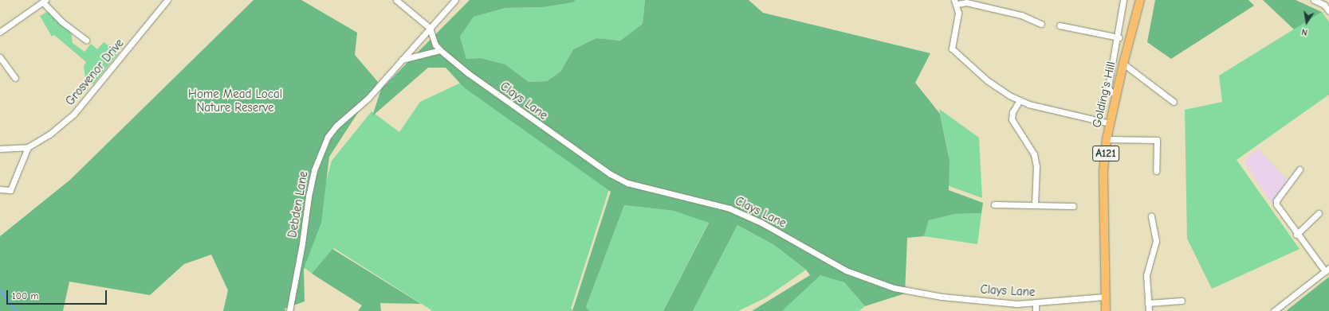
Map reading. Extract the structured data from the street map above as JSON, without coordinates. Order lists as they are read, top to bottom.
{
  "streets": {
    "main road": ["Golding's Hill", "A121"],
    "street": ["Grosvenor Drive", "Clays Lane", "Debden Lane"]
  },
  "crossings": [
    ["Golding's Hill", "Clays Lane"],
    ["Clays Lane", "Debden Lane"]
  ],
  "parks": ["Home Mead Local Nature Reserve"],
  "scale_bar": "100 m",
  "north": "bottom"
}
